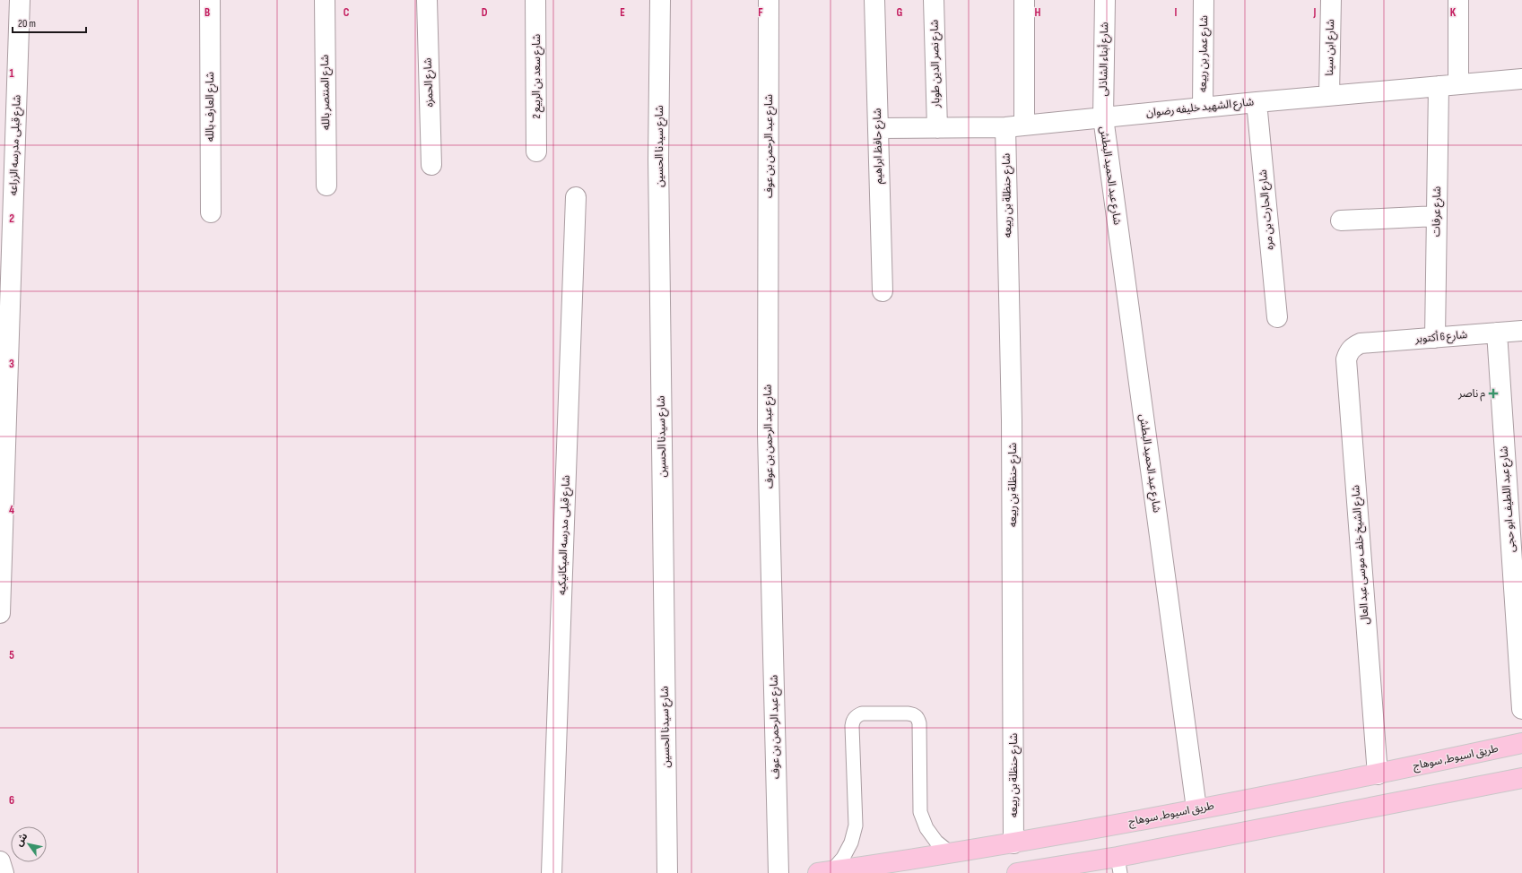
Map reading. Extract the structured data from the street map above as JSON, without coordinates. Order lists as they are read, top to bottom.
{
  "streets": {
    "main road": ["طريق اسيوط, سوهاج"],
    "street": [
      "شارع ابن سينا",
      "شارع عمار بن ربيعه",
      "شارع أبناء الشاذلى",
      "شارع نصر الدين طوبار",
      "شارع سعد بن الربيع 2",
      "شارع الحمزه",
      "شارع المنتصر بالله",
      "شارع العارف بالله",
      "شارع الشهيد خليفه رضوان",
      "شارع قبلى مدرسه الزراعه",
      "شارع سيدنا الحسين",
      "شارع عبد الرحمن بن عوف",
      "شارع حافظ ابراهيم",
      "شارع عبد الحميد البطش",
      "شارع حنظلة بن ربيعه",
      "شارع الحارث بن مره",
      "شارع عرفات",
      "شارع 6 أكتوبر",
      "شارع عبد اللطيف ابو حجى",
      "شارع قبلى مدرسه الميكانيكيه",
      "شارع الشيخ خلف موسى عبد العال"
    ]
  },
  "crossings": [
    ["شارع ابن سينا", "شارع الشهيد خليفه رضوان"],
    ["شارع عمار بن ربيعه", "شارع الشهيد خليفه رضوان"],
    ["شارع أبناء الشاذلى", "شارع الشهيد خليفه رضوان"],
    ["شارع أبناء الشاذلى", "شارع عبد الحميد البطش"],
    ["شارع نصر الدين طوبار", "شارع الشهيد خليفه رضوان"],
    ["شارع الشهيد خليفه رضوان", "شارع حافظ ابراهيم"],
    ["شارع الشهيد خليفه رضوان", "شارع عبد الحميد البطش"],
    ["شارع الشهيد خليفه رضوان", "شارع حنظلة بن ربيعه"],
    ["شارع الشهيد خليفه رضوان", "شارع الحارث بن مره"],
    ["شارع الشهيد خليفه رضوان", "شارع عرفات"],
    ["شارع عبد الحميد البطش", "طريق اسيوط, سوهاج"],
    ["شارع حنظلة بن ربيعه", "طريق اسيوط, سوهاج"],
    ["شارع عرفات", "شارع 6 أكتوبر"],
    ["شارع 6 أكتوبر", "شارع عبد اللطيف ابو حجى"],
    ["شارع 6 أكتوبر", "شارع الشيخ خلف موسى عبد العال"],
    ["شارع الشيخ خلف موسى عبد العال", "طريق اسيوط, سوهاج"]
  ],
  "places": {
    "health": ["م ناصر"]
  },
  "scale_bar": "20 m",
  "north": "top left",
  "grid": {
    "columns": [
      "B",
      "C",
      "D",
      "E",
      "F",
      "G",
      "H",
      "I",
      "J",
      "K"
    ],
    "rows": [
      "1",
      "2",
      "3",
      "4",
      "5",
      "6"
    ]
  }
}
